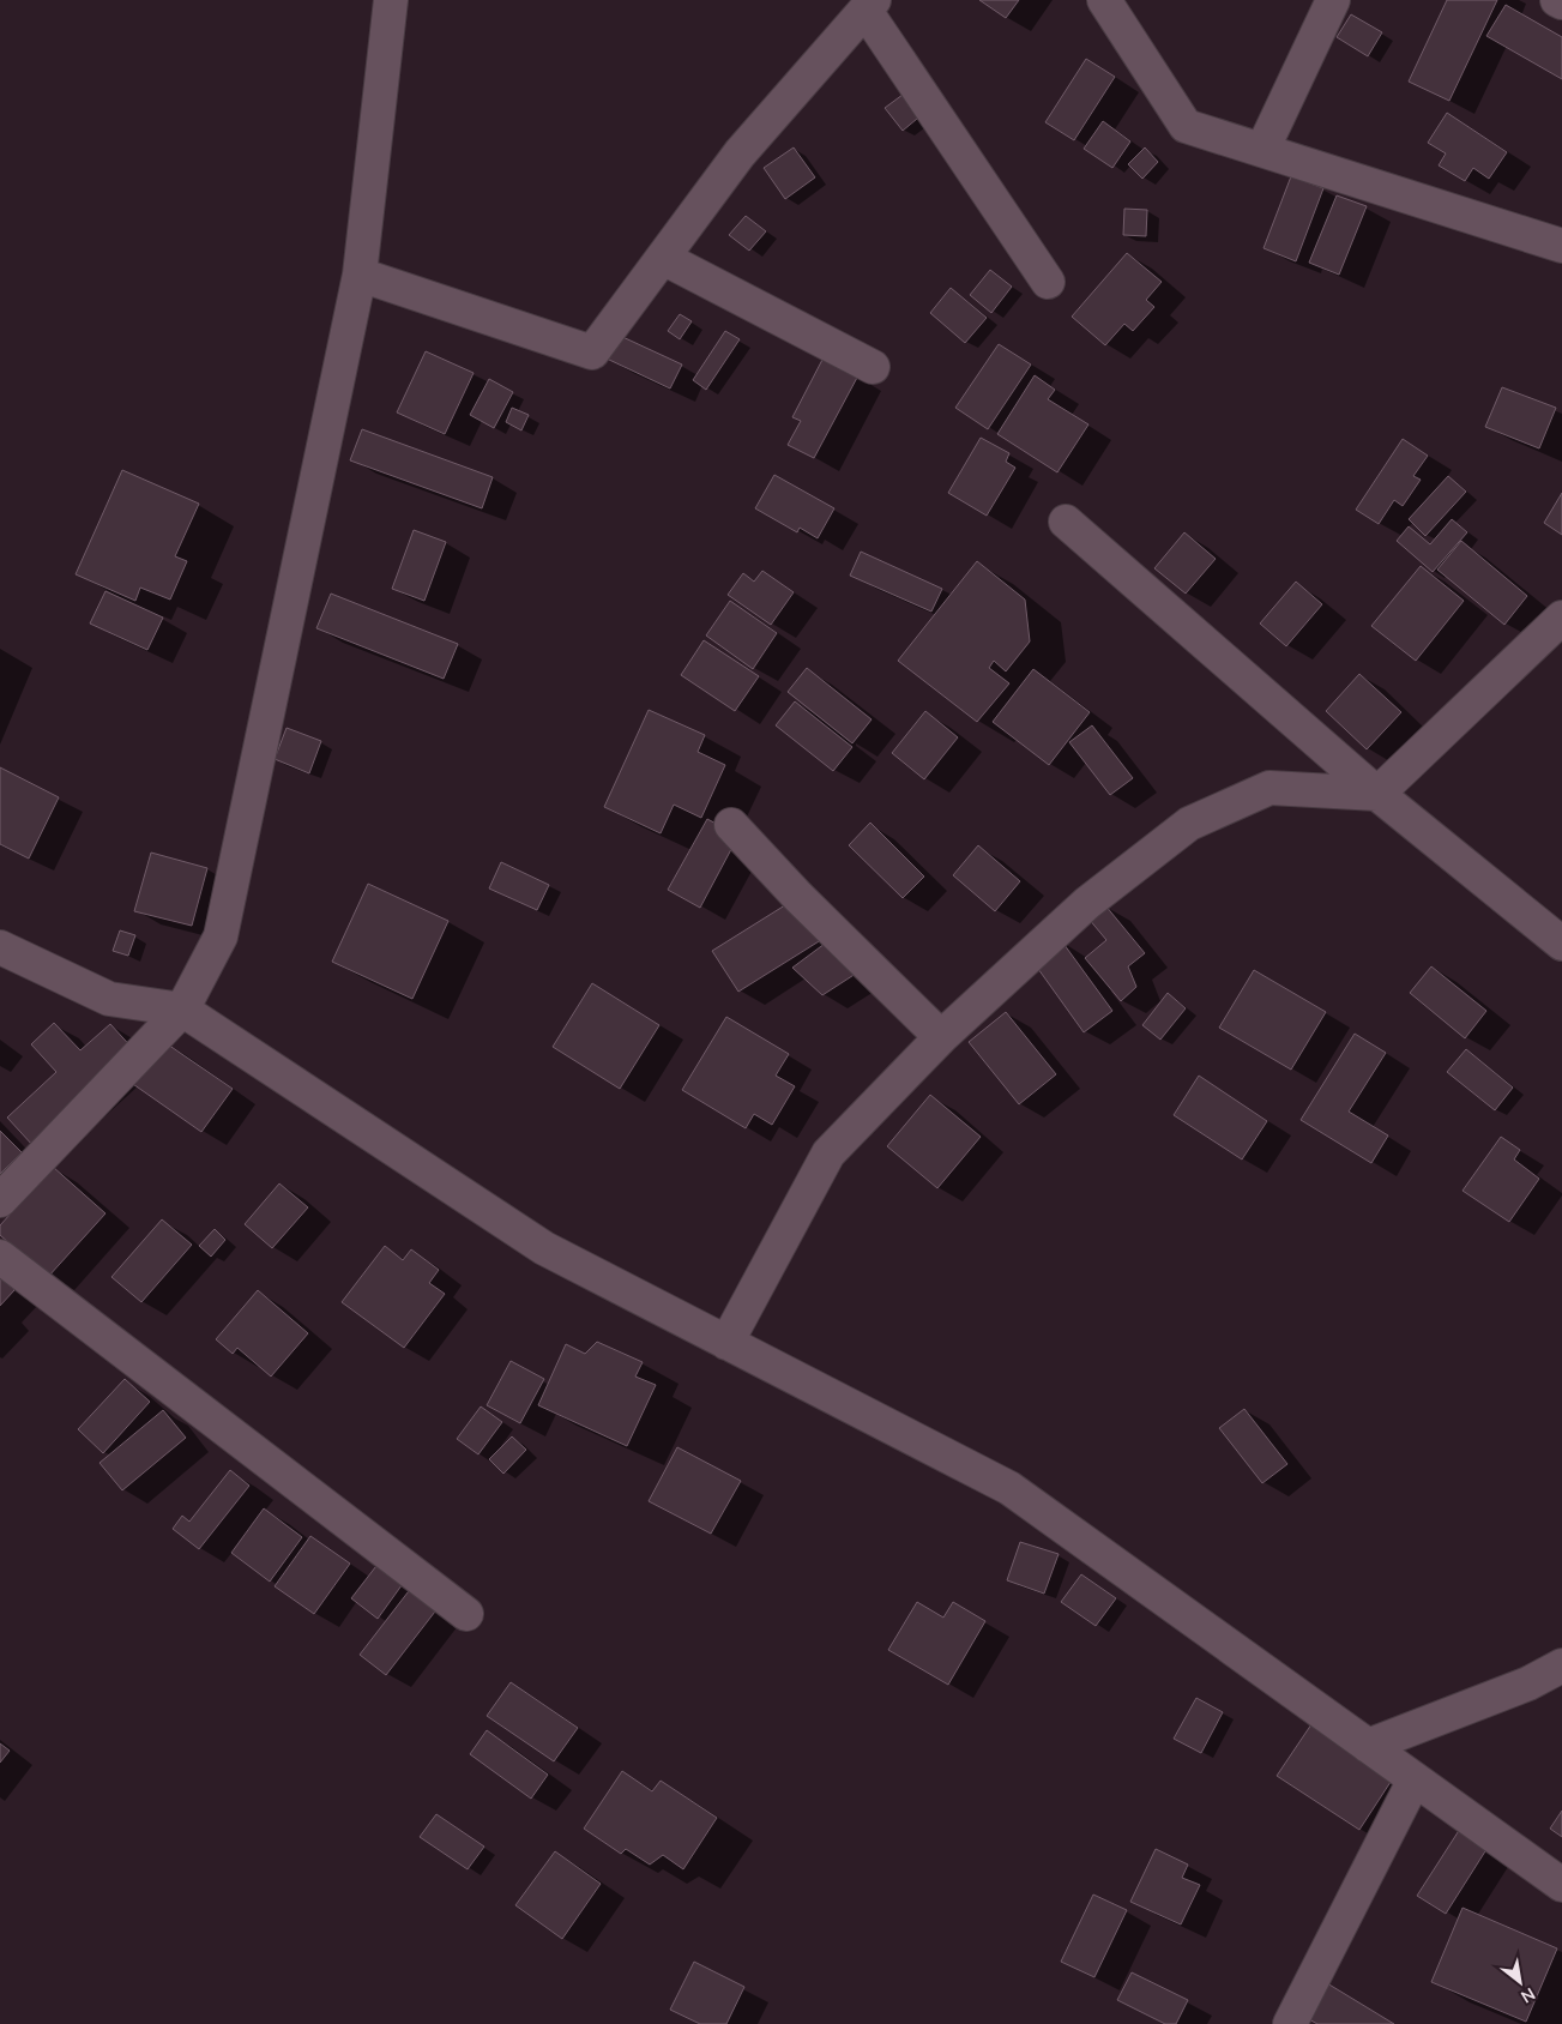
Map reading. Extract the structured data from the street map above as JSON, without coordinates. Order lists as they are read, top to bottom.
{
  "north": "bottom right"
}
